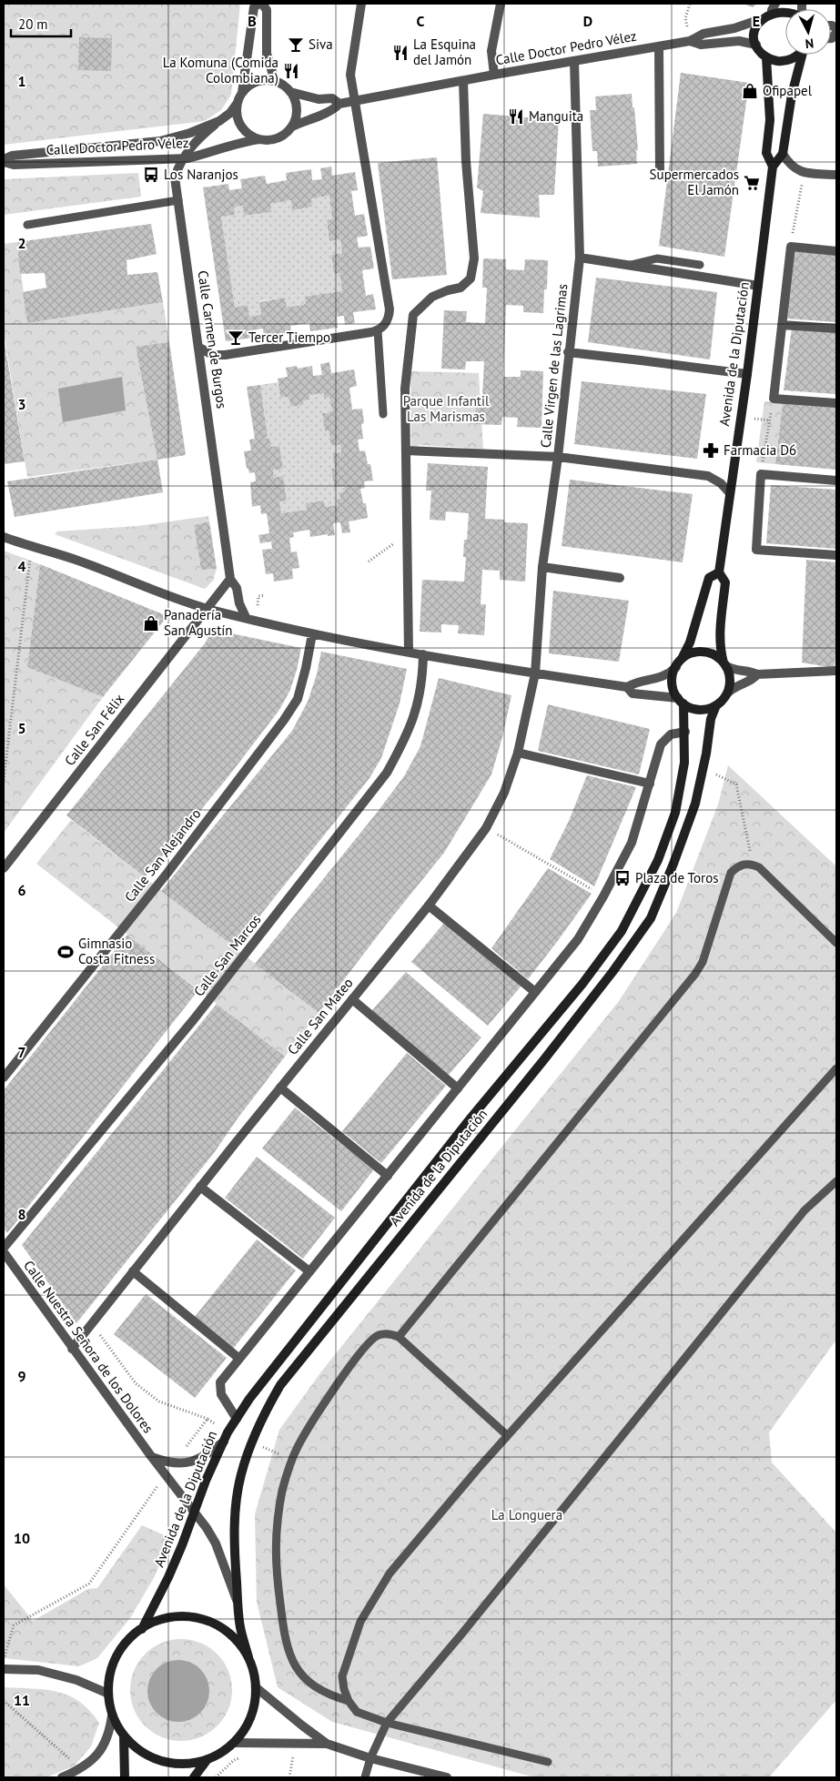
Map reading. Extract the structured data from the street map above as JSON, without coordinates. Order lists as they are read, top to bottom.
{
  "streets": {
    "main road": ["Avenida de la Diputación"],
    "street": [
      "Calle Doctor Pedro Vélez",
      "Calle Carmen de Burgos",
      "Calle Virgen de las Lagrimas",
      "Calle San Félix",
      "Calle San Alejandro",
      "Calle San Marcos",
      "Calle San Mateo",
      "Calle Nuestra Señora de los Dolores"
    ]
  },
  "crossings": [
    ["Calle Doctor Pedro Vélez", "Calle Carmen de Burgos"],
    ["Calle Doctor Pedro Vélez", "Calle Virgen de las Lagrimas"],
    ["Avenida de la Diputación", "Calle Nuestra Señora de los Dolores"],
    ["Calle Virgen de las Lagrimas", "Calle San Mateo"],
    ["Calle San Mateo", "Calle Nuestra Señora de los Dolores"]
  ],
  "parks": ["Parque Infantil Las Marismas", "La Longuera"],
  "places": {
    "bar": ["Siva", "Tercer Tiempo"],
    "restaurant": ["La Esquina del Jamón", "La Komuna (Comida Colombiana)", "Manguita"],
    "shop": ["Ofipapel", "Panadería San Agustín"],
    "bus stop": ["Los Naranjos", "Plaza de Toros"],
    "supermarket": ["Supermercados El Jamón"],
    "pharmacy": ["Farmacia D6"],
    "sports": ["Gimnasio Costa Fitness"]
  },
  "scale_bar": "20 m",
  "north": "bottom",
  "grid": {
    "columns": [
      "B",
      "C",
      "D",
      "E"
    ],
    "rows": [
      "1",
      "2",
      "3",
      "4",
      "5",
      "6",
      "7",
      "8",
      "9",
      "10",
      "11"
    ]
  }
}
